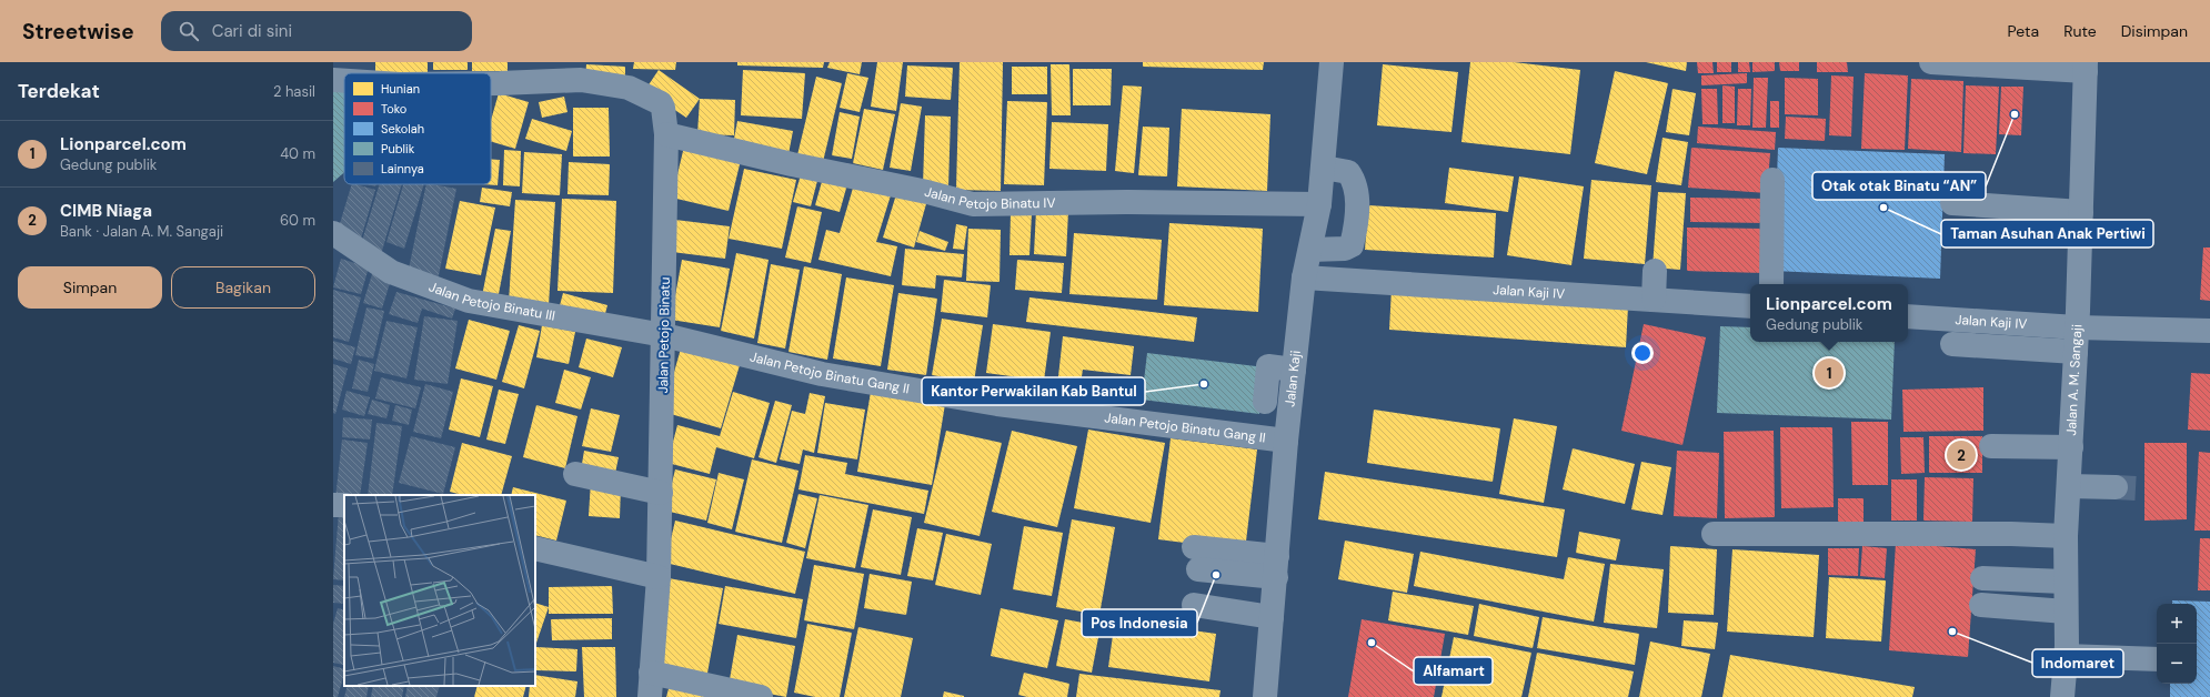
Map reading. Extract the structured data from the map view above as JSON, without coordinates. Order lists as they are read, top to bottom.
{
  "streets": {
    "street": [
      "Jalan Petojo Binatu IV",
      "Jalan Kaji IV",
      "Jalan Petojo Binatu III",
      "Jalan Petojo Binatu",
      "Jalan Petojo Binatu Gang II",
      "Jalan Kaji",
      "Jalan A. M. Sangaji"
    ]
  },
  "crossings": [
    ["Jalan Petojo Binatu IV", "Jalan Petojo Binatu"],
    ["Jalan Petojo Binatu IV", "Jalan Kaji"],
    ["Jalan Kaji IV", "Jalan Kaji"],
    ["Jalan Kaji IV", "Jalan A. M. Sangaji"],
    ["Jalan Petojo Binatu III", "Jalan Petojo Binatu"],
    ["Jalan Petojo Binatu III", "Jalan Petojo Binatu Gang II"],
    ["Jalan Petojo Binatu", "Jalan Petojo Binatu Gang II"],
    ["Jalan Petojo Binatu Gang II", "Jalan Kaji"]
  ],
  "places": [
    "Otak otak Binatu “AN”",
    "Taman Asuhan Anak Pertiwi",
    "Kantor Perwakilan Kab Bantul",
    "Pos Indonesia",
    "Indomaret",
    "Alfamart"
  ],
  "legend": [
    "Hunian",
    "Toko",
    "Sekolah",
    "Publik",
    "Lainnya"
  ],
  "page": {
    "header": "Streetwise",
    "search": "Cari di sini",
    "nav": ["Peta", "Rute", "Disimpan"],
    "heading": ["Terdekat", "2 hasil"],
    "list": [
      {
        "mark": "1",
        "name": "Lionparcel.com",
        "note": "Gedung publik",
        "value": "40 m"
      },
      {
        "mark": "2",
        "name": "CIMB Niaga",
        "note": "Bank · Jalan A. M. Sangaji",
        "value": "60 m"
      }
    ],
    "buttons": ["Simpan", "Bagikan"],
    "popup": ["Lionparcel.com", "Gedung publik"],
    "pins": ["1", "2"],
    "map_buttons": ["+", "−"]
  }
}
